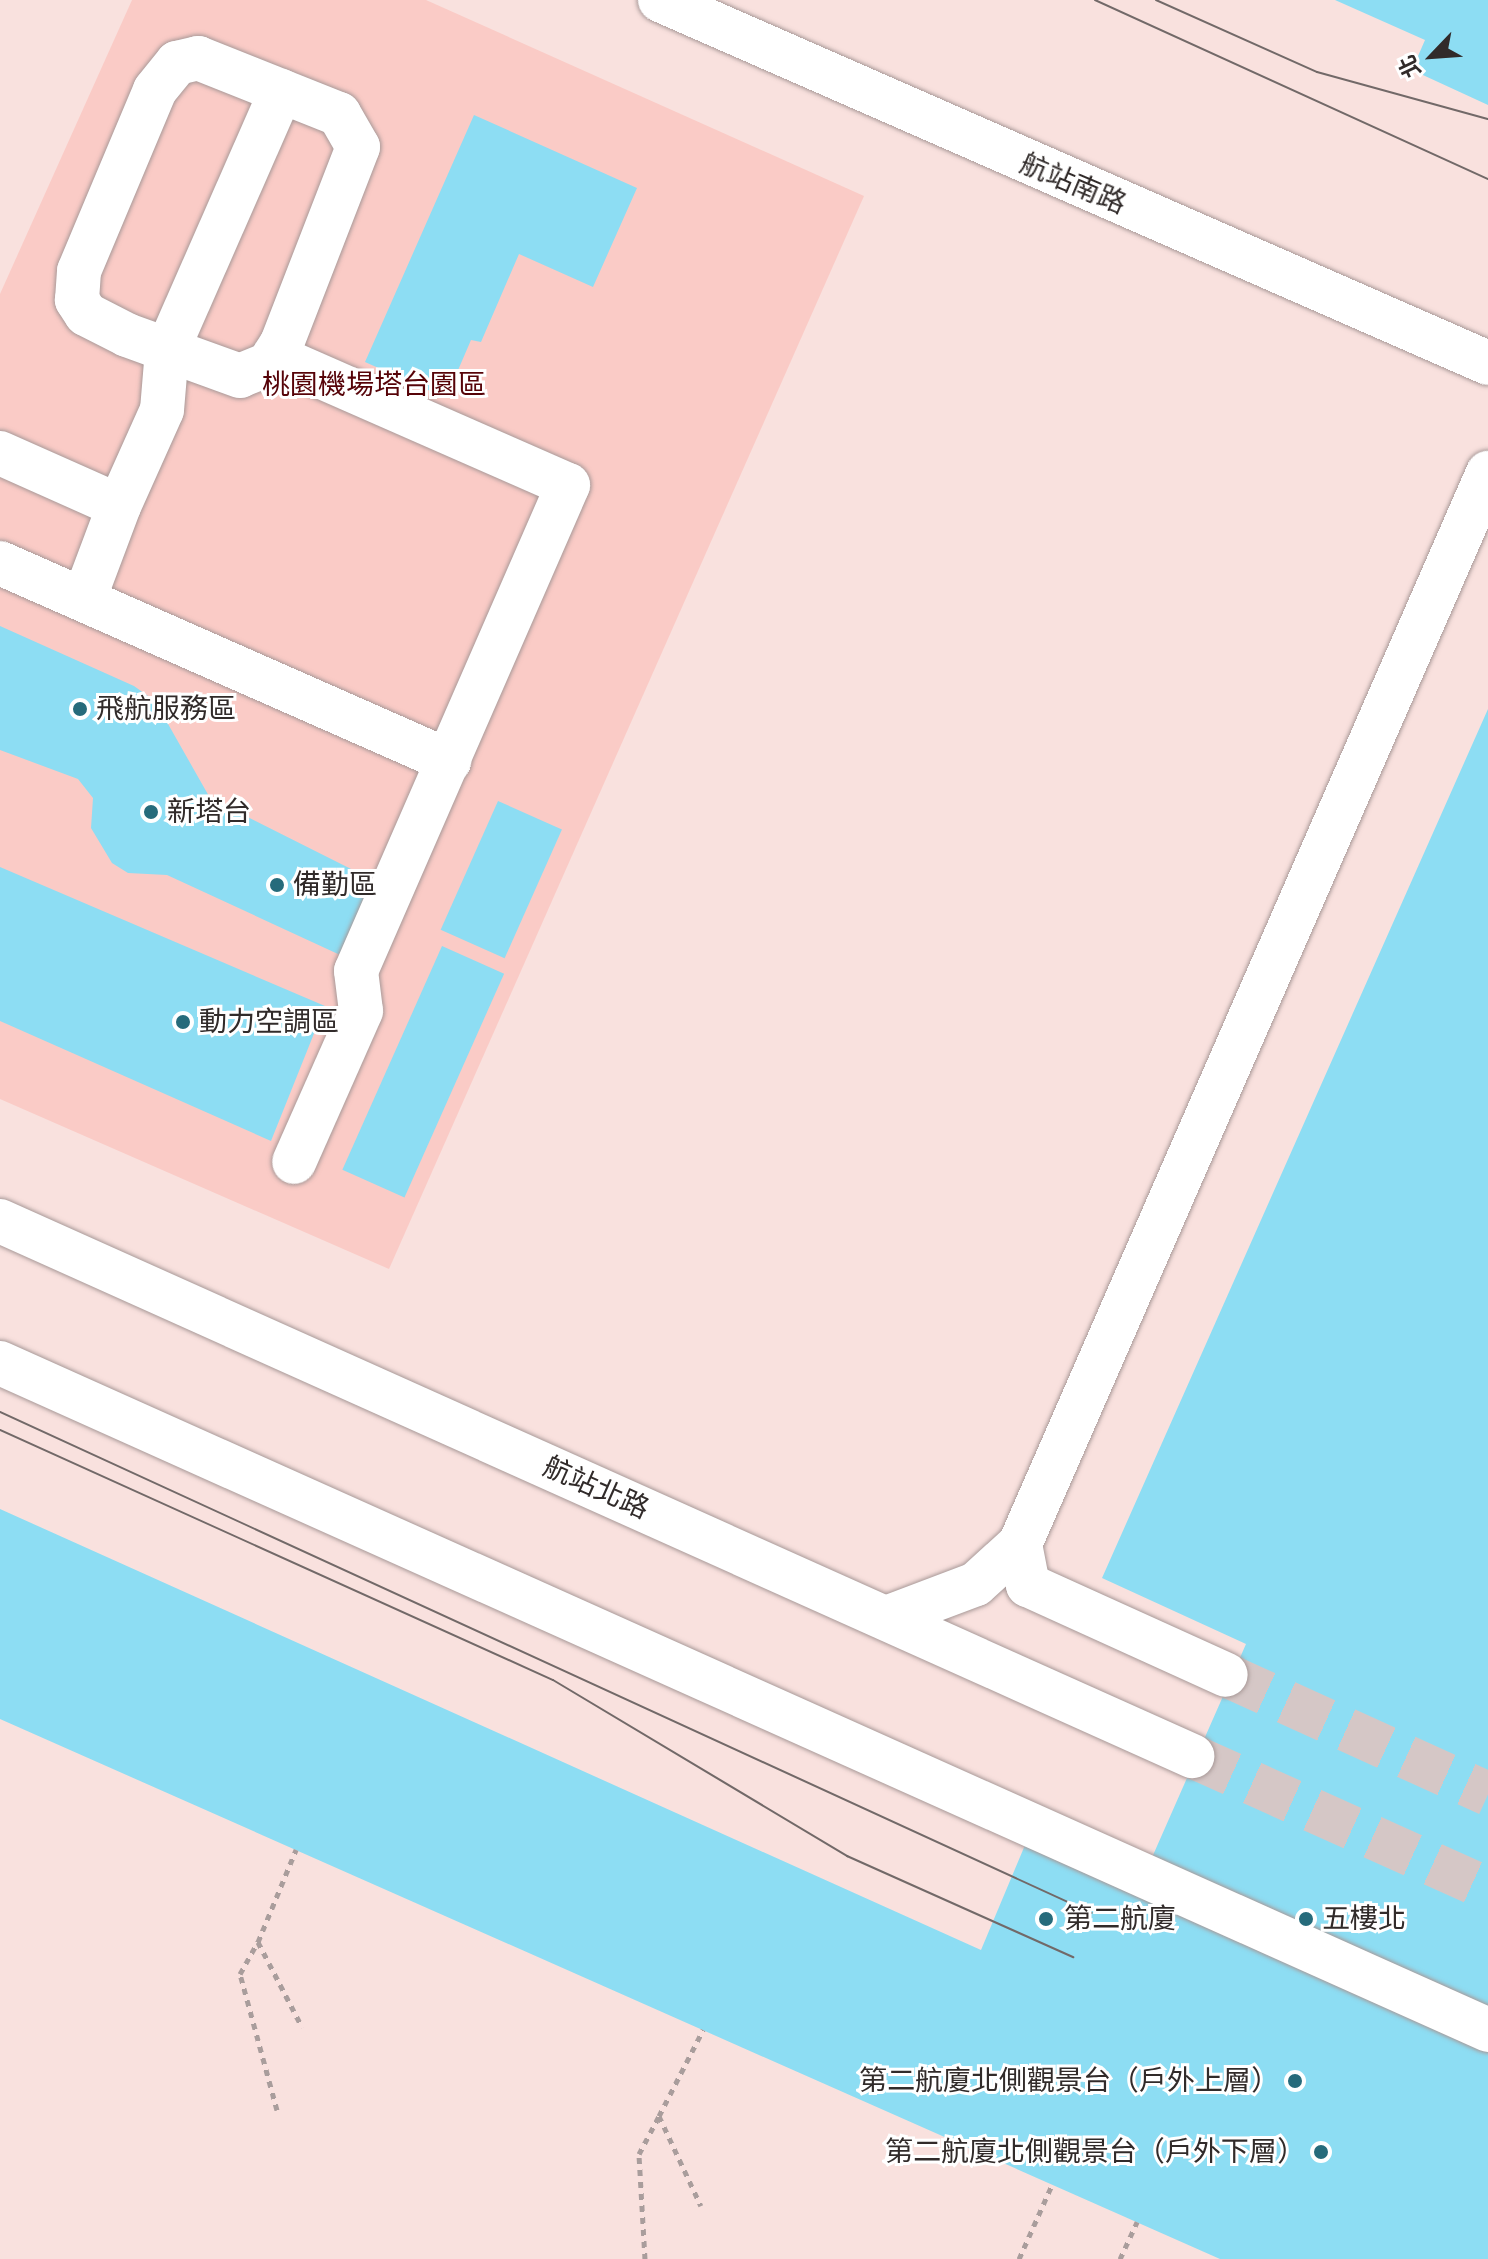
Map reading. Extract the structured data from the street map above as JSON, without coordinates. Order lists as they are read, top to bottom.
{
  "streets": {
    "street": ["航站南路", "航站北路"]
  },
  "parks": ["桃園機場塔台園區"],
  "places": [
    "飛航服務區",
    "新塔台",
    "備勤區",
    "動力空調區",
    "第二航廈",
    "五樓北",
    "第二航廈北側觀景台（戶外上層）",
    "第二航廈北側觀景台（戶外下層）"
  ],
  "north": "bottom left"
}
